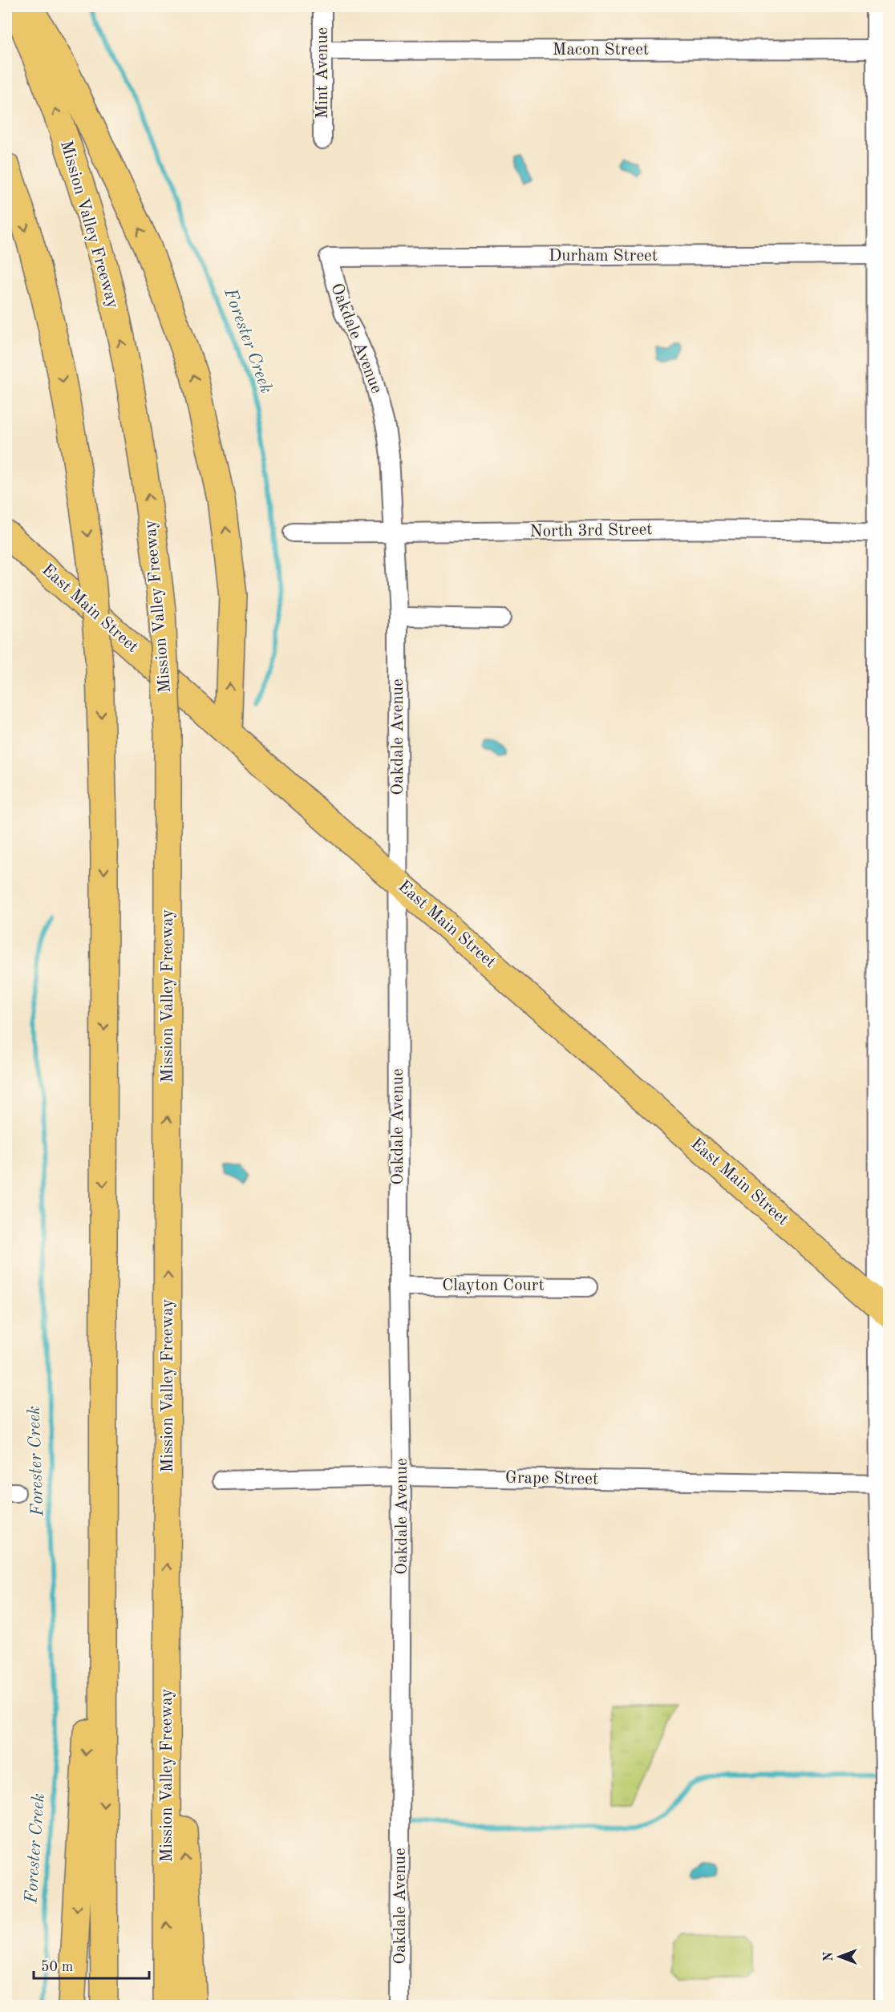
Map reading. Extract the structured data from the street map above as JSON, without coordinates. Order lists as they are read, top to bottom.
{
  "streets": {
    "main road": ["Mission Valley Freeway", "East Main Street"],
    "street": [
      "Macon Street",
      "Mint Avenue",
      "Durham Street",
      "Oakdale Avenue",
      "North 3rd Street",
      "Clayton Court",
      "Grape Street"
    ]
  },
  "crossings": [
    ["Macon Street", "Mint Avenue"],
    ["Durham Street", "Oakdale Avenue"],
    ["Oakdale Avenue", "North 3rd Street"],
    ["Oakdale Avenue", "East Main Street"],
    ["Oakdale Avenue", "Clayton Court"],
    ["Oakdale Avenue", "Grape Street"]
  ],
  "water": ["Forester Creek"],
  "scale_bar": "50 m",
  "north": "left"
}
